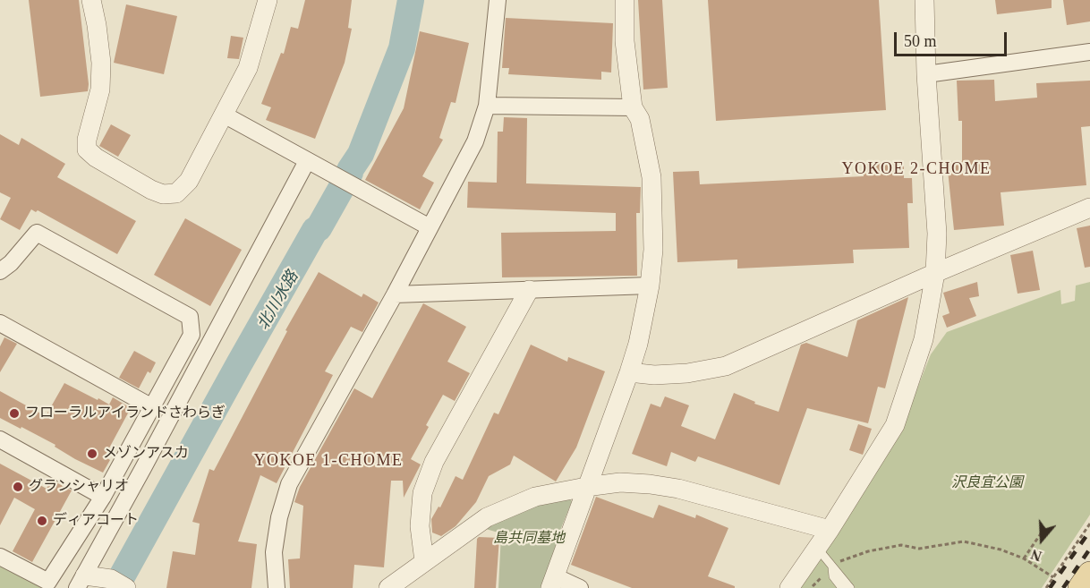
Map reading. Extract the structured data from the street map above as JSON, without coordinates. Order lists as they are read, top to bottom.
{
  "districts": ["YOKOE 2-CHOME", "YOKOE 1-CHOME"],
  "water": ["北川水路"],
  "parks": ["沢良宜公園", "島共同墓地"],
  "places": [
    "フローラルアイランドさわらぎ",
    "メゾンアスカ",
    "グランシャリオ",
    "ディアコート"
  ],
  "scale_bar": "50 m",
  "north": "bottom"
}
